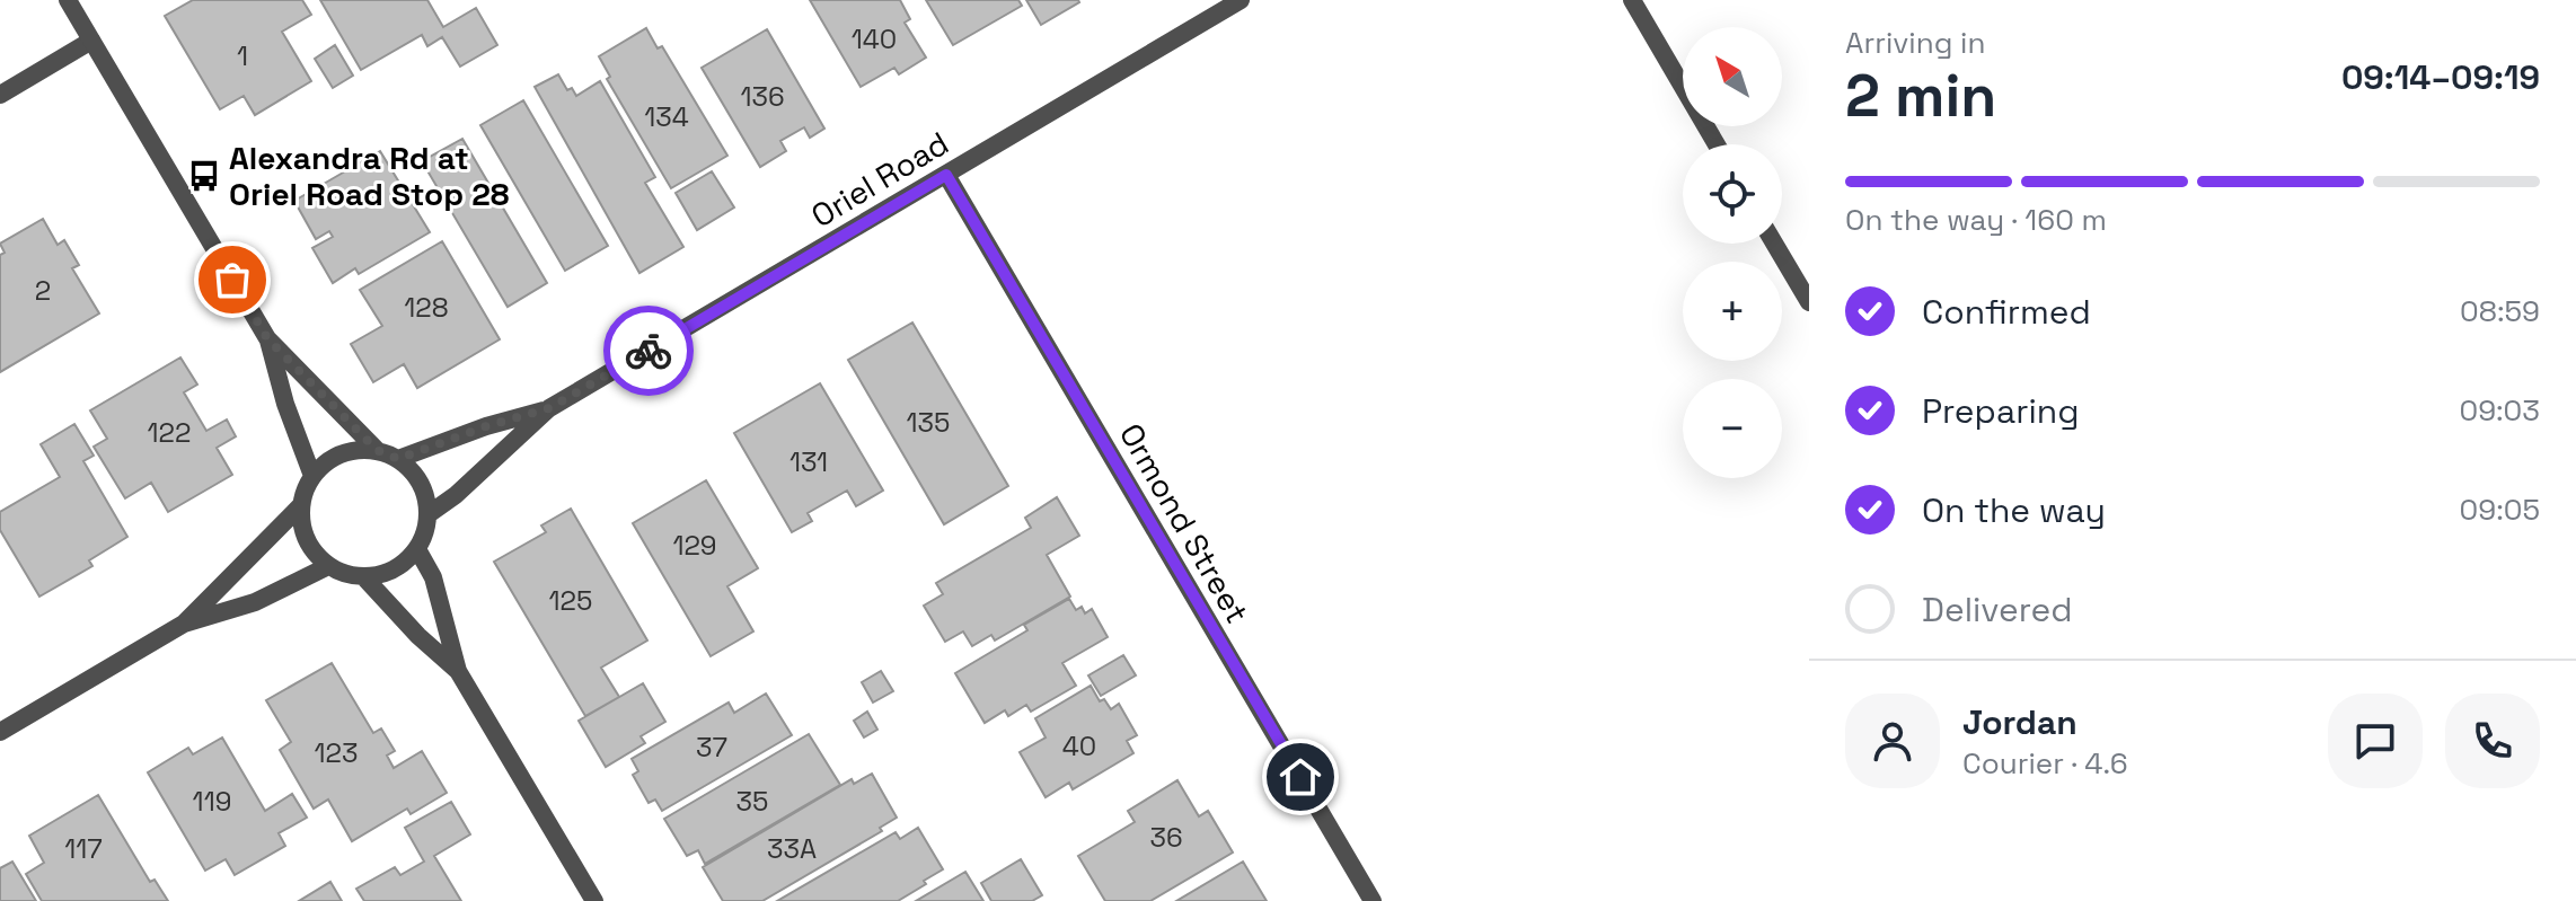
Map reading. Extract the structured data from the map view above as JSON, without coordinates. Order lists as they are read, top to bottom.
{
  "streets": {
    "street": ["Oriel Road", "Ormond Street"]
  },
  "crossings": [
    ["Oriel Road", "Ormond Street"]
  ],
  "places": {
    "bus stop": ["Alexandra Rd at Oriel Road Stop 28"]
  },
  "house_numbers": [
    "140",
    "1",
    "136",
    "134",
    "2",
    "128",
    "135",
    "122",
    "131",
    "129",
    "125",
    "40",
    "37",
    "123",
    "119",
    "35",
    "36",
    "117",
    "33A"
  ],
  "north": "top left",
  "page": {
    "heading": ["2 min", "Arriving in", "09:14–09:19"],
    "panel": ["Jordan", "Courier · 4.6"],
    "map_buttons": ["+", "−"],
    "bar": "On the way · 160 m",
    "list": [
      ["Confirmed", "08:59"],
      ["Preparing", "09:03"],
      ["On the way", "09:05"],
      "Delivered"
    ]
  }
}
